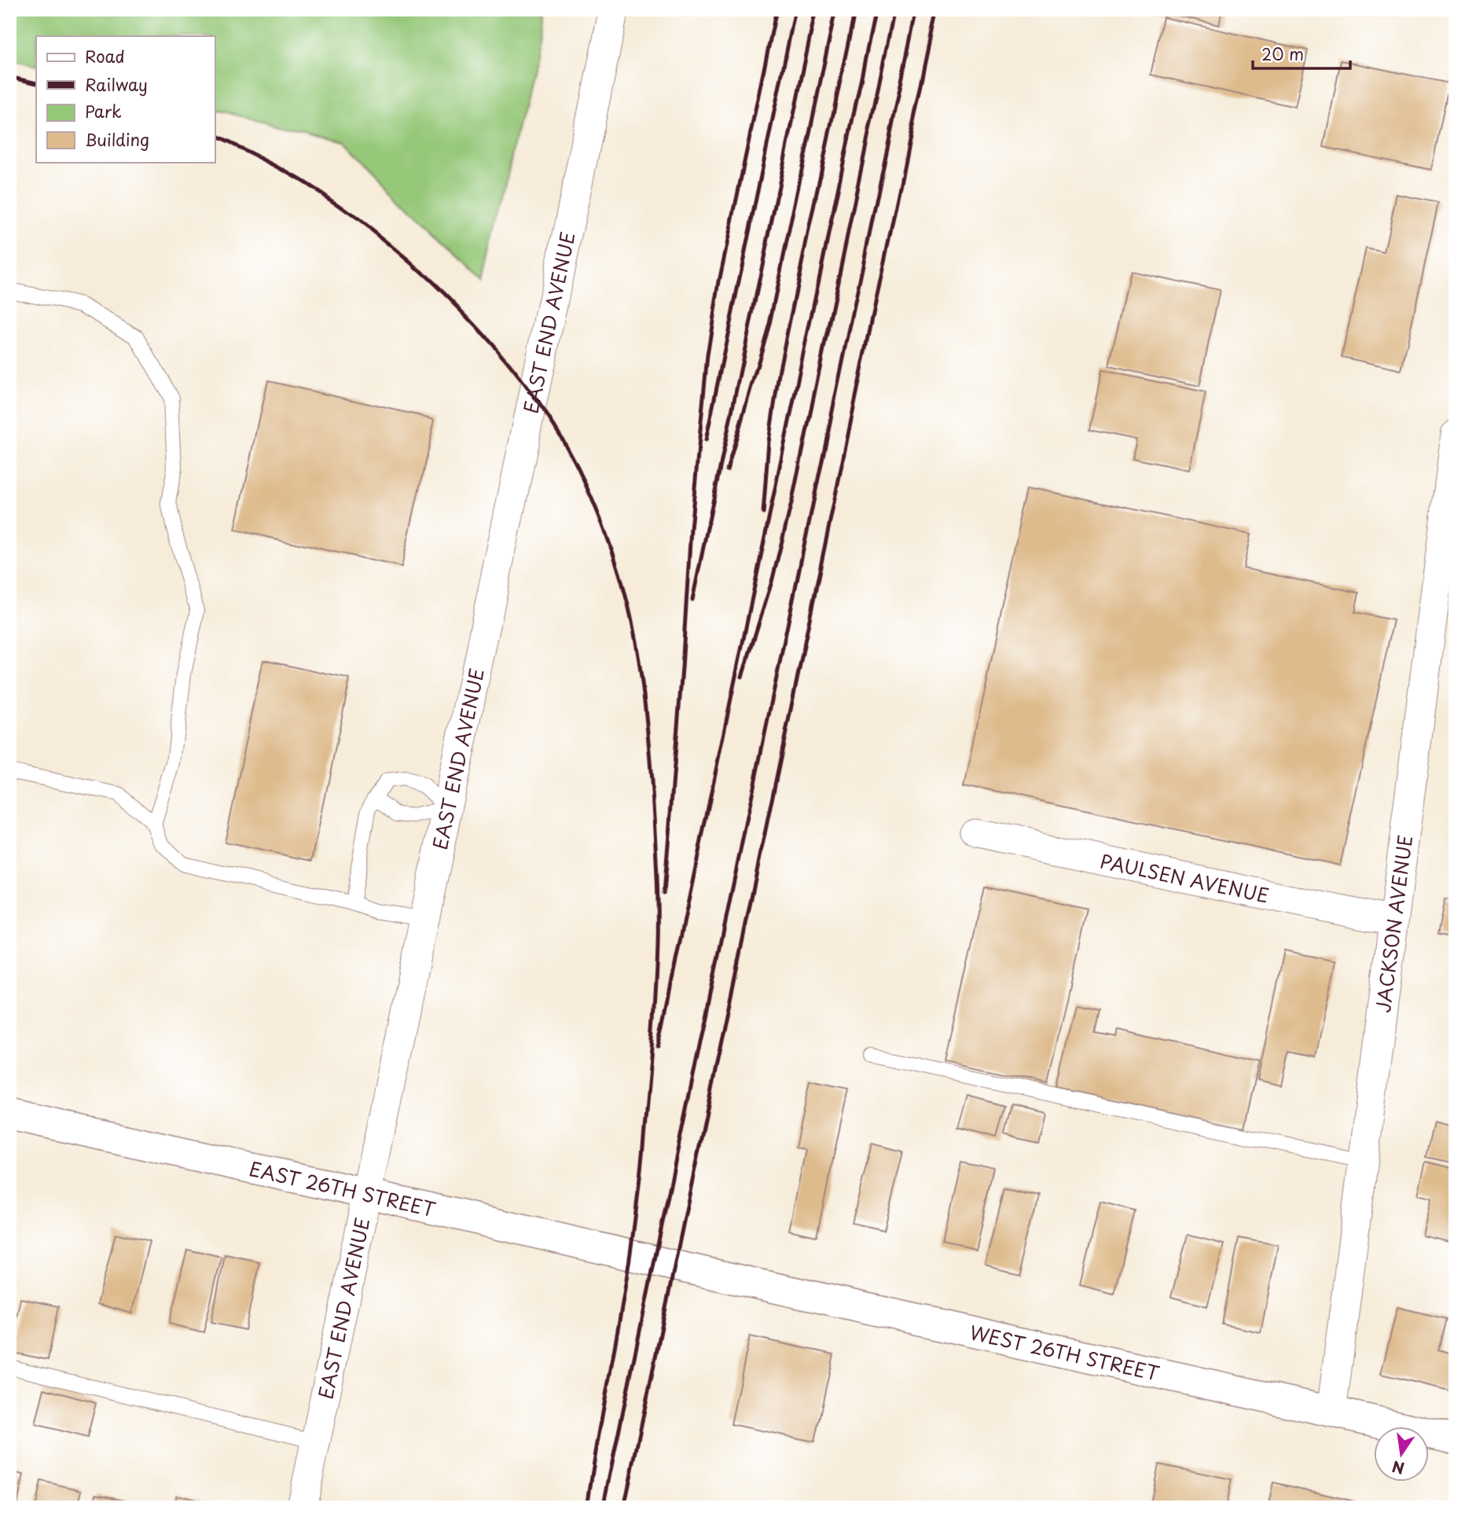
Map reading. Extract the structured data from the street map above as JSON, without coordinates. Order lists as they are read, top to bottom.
{
  "streets": {
    "street": [
      "EAST END AVENUE",
      "PAULSEN AVENUE",
      "JACKSON AVENUE",
      "EAST 26TH STREET",
      "WEST 26TH STREET"
    ]
  },
  "crossings": [
    ["EAST END AVENUE", "EAST 26TH STREET"],
    ["PAULSEN AVENUE", "JACKSON AVENUE"],
    ["JACKSON AVENUE", "WEST 26TH STREET"],
    ["EAST 26TH STREET", "WEST 26TH STREET"]
  ],
  "legend": [
    "Road",
    "Railway",
    "Park",
    "Building"
  ],
  "scale_bar": "20 m",
  "north": "bottom"
}
